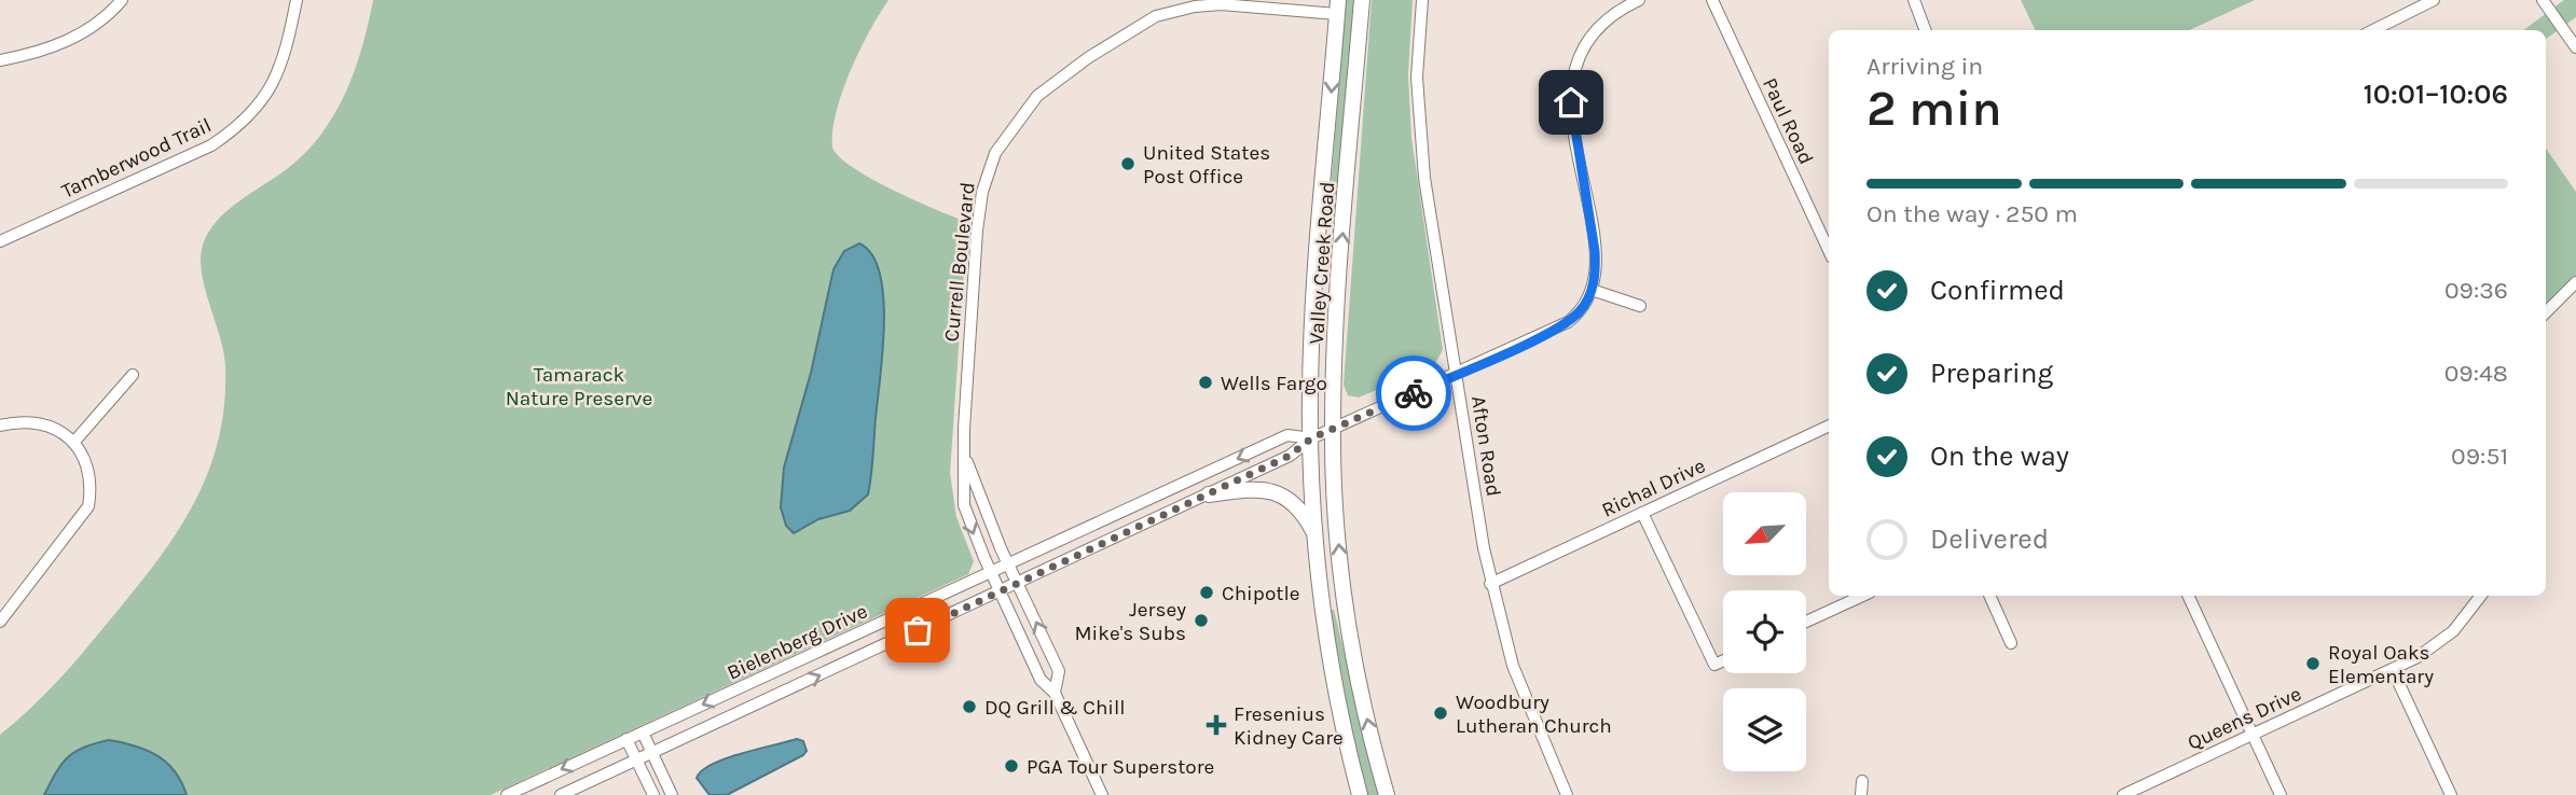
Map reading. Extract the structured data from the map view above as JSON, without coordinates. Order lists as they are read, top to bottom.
{
  "streets": {
    "main road": ["Valley Creek Road"],
    "street": [
      "Paul Road",
      "Tamberwood Trail",
      "Currell Boulevard",
      "Afton Road",
      "Richal Drive",
      "Bielenberg Drive",
      "Queens Drive"
    ]
  },
  "crossings": [
    ["Currell Boulevard", "Valley Creek Road"],
    ["Currell Boulevard", "Bielenberg Drive"],
    ["Valley Creek Road", "Bielenberg Drive"],
    ["Afton Road", "Richal Drive"],
    ["Afton Road", "Bielenberg Drive"]
  ],
  "parks": ["Tamarack Nature Preserve"],
  "places": {
    "other": [
      "United States Post Office",
      "Wells Fargo",
      "Chipotle",
      "Jersey Mike's Subs",
      "Royal Oaks Elementary",
      "DQ Grill & Chill",
      "Woodbury Lutheran Church",
      "PGA Tour Superstore"
    ],
    "health": ["Fresenius Kidney Care"]
  },
  "north": "bottom left",
  "page": {
    "heading": ["2 min", "Arriving in", "10:01–10:06"],
    "bar": "On the way · 250 m",
    "list": [
      ["Confirmed", "09:36"],
      ["Preparing", "09:48"],
      ["On the way", "09:51"],
      "Delivered"
    ]
  }
}
